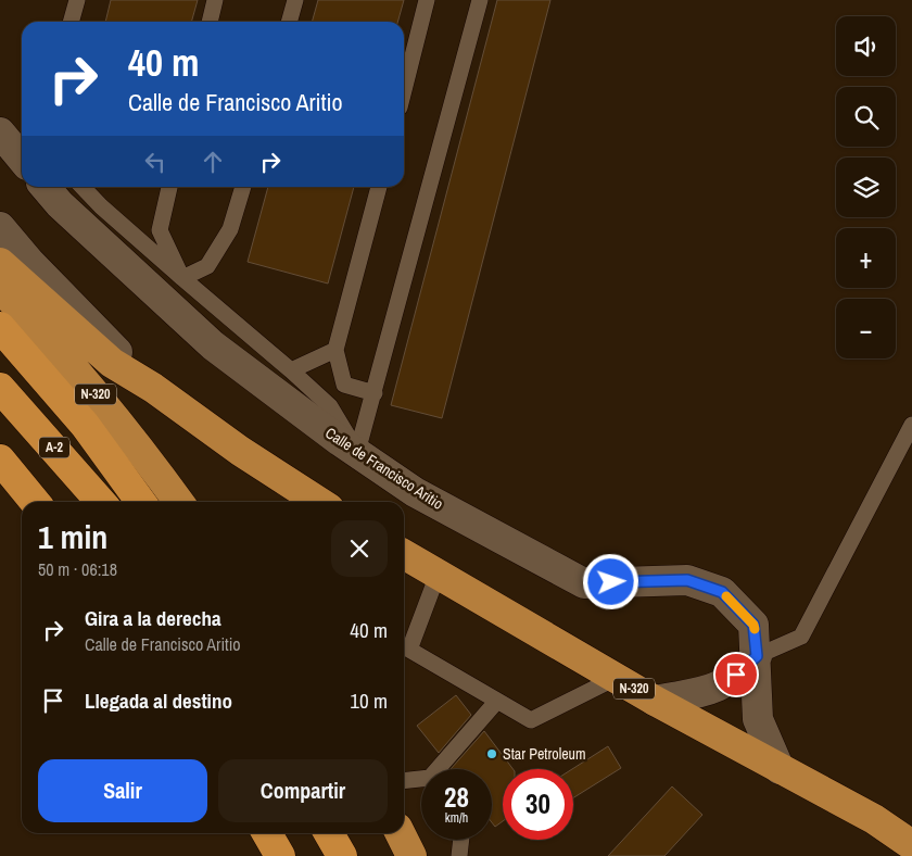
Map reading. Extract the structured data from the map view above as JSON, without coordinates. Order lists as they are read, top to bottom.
{
  "streets": {
    "highway": ["N-320", "A-2"],
    "street": ["Calle de Francisco Aritio"]
  },
  "crossings": [
    ["N-320", "Calle de Francisco Aritio"]
  ],
  "places": ["Star Petroleum"],
  "page": {
    "map_buttons": ["+", "−"],
    "turn": ["40 m", "Calle de Francisco Aritio"],
    "heading": ["1 min", "50 m · 06:18"],
    "list": [
      {
        "name": "Gira a la derecha",
        "note": "Calle de Francisco Aritio",
        "value": "40 m"
      },
      {
        "name": "Llegada al destino",
        "value": "10 m"
      }
    ],
    "buttons": ["Salir", "Compartir"],
    "speed": "28 km/h",
    "limit": "30"
  }
}
